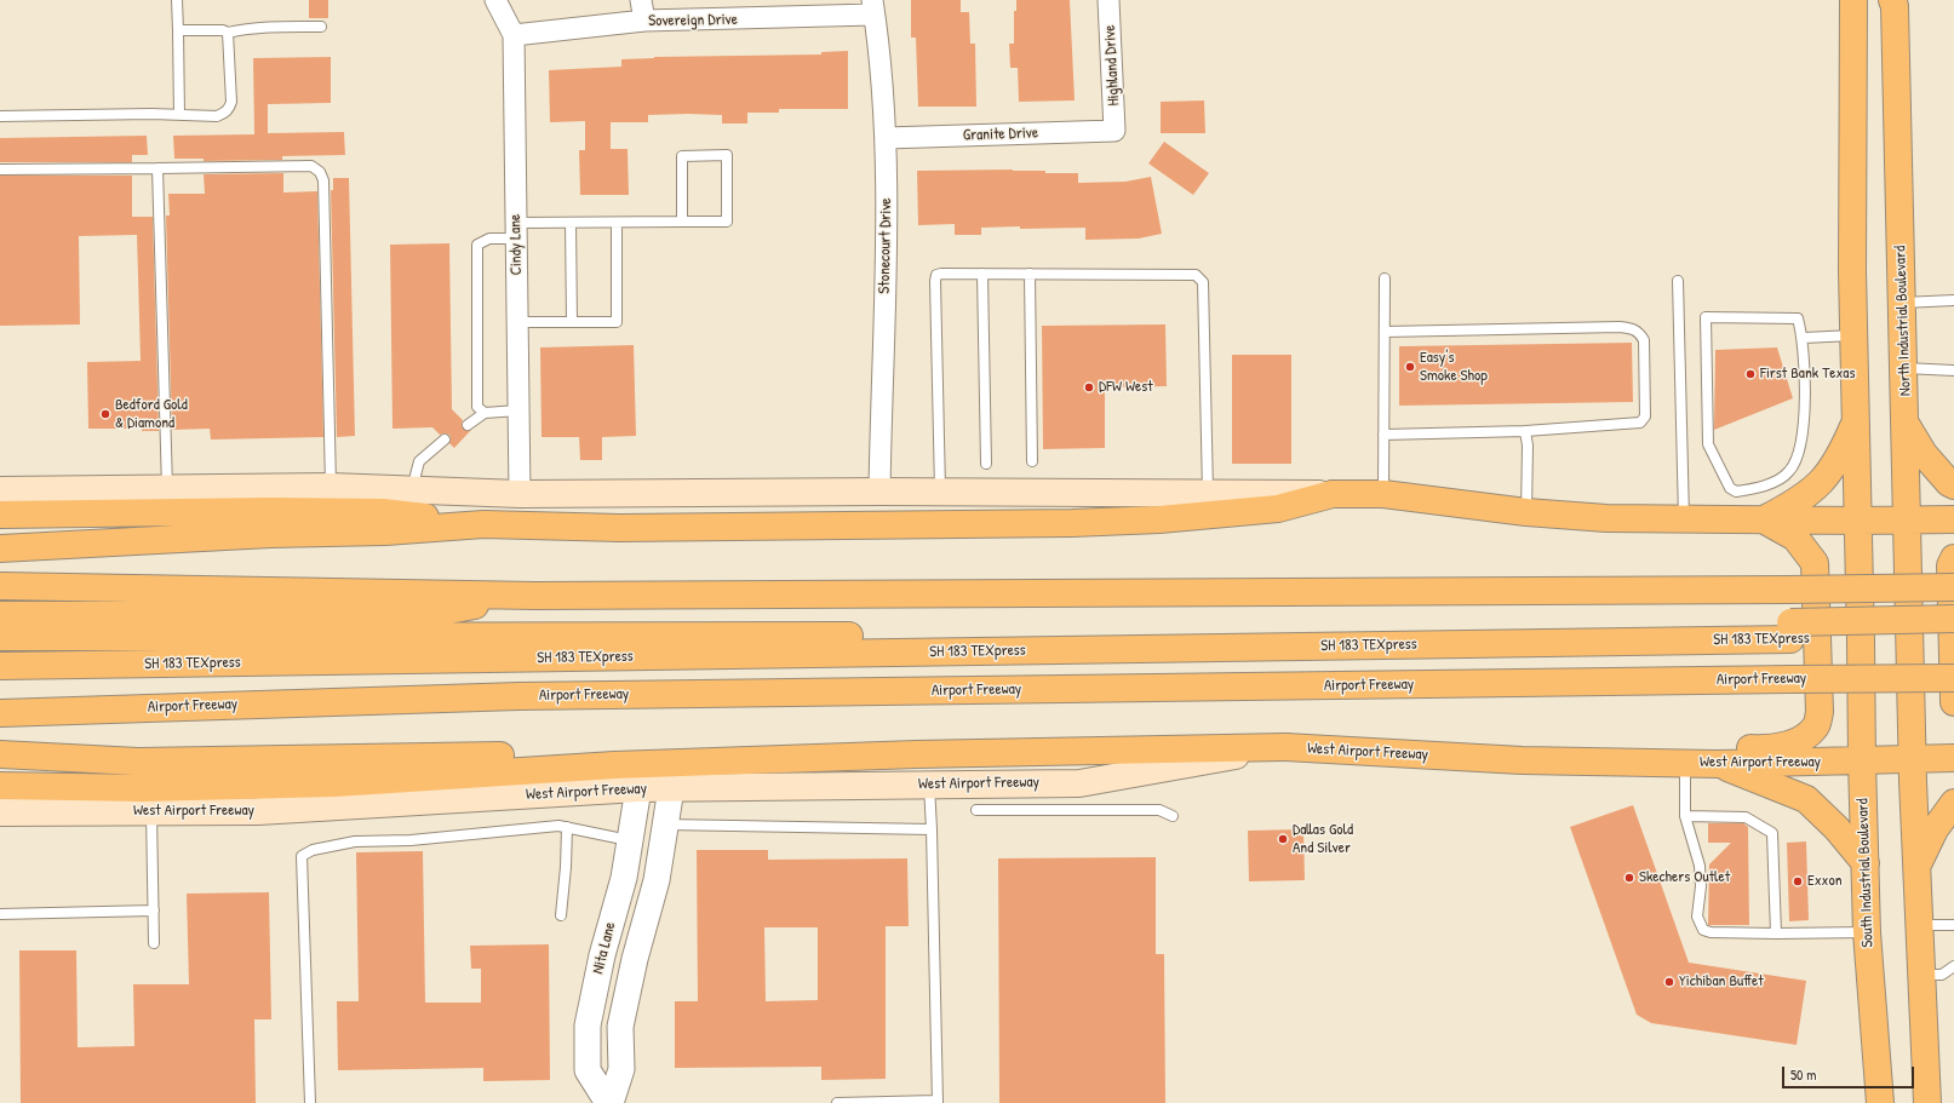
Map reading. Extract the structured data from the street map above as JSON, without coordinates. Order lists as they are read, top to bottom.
{
  "streets": {
    "main road": [
      "North Industrial Boulevard",
      "SH 183 TEXpress",
      "Airport Freeway",
      "West Airport Freeway",
      "South Industrial Boulevard"
    ],
    "street": [
      "Sovereign Drive",
      "Highland Drive",
      "Granite Drive",
      "Cindy Lane",
      "Stonecourt Drive",
      "Nita Lane"
    ]
  },
  "crossings": [
    ["Sovereign Drive", "Cindy Lane"],
    ["Sovereign Drive", "Stonecourt Drive"],
    ["Highland Drive", "Granite Drive"],
    ["Granite Drive", "Stonecourt Drive"],
    ["North Industrial Boulevard", "West Airport Freeway"],
    ["West Airport Freeway", "South Industrial Boulevard"],
    ["West Airport Freeway", "Nita Lane"]
  ],
  "places": [
    "Easy's Smoke Shop",
    "First Bank Texas",
    "DFW West",
    "Bedford Gold & Diamond",
    "Dallas Gold And Silver",
    "Skechers Outlet",
    "Exxon",
    "Yichiban Buffet"
  ],
  "scale_bar": "50 m"
}
